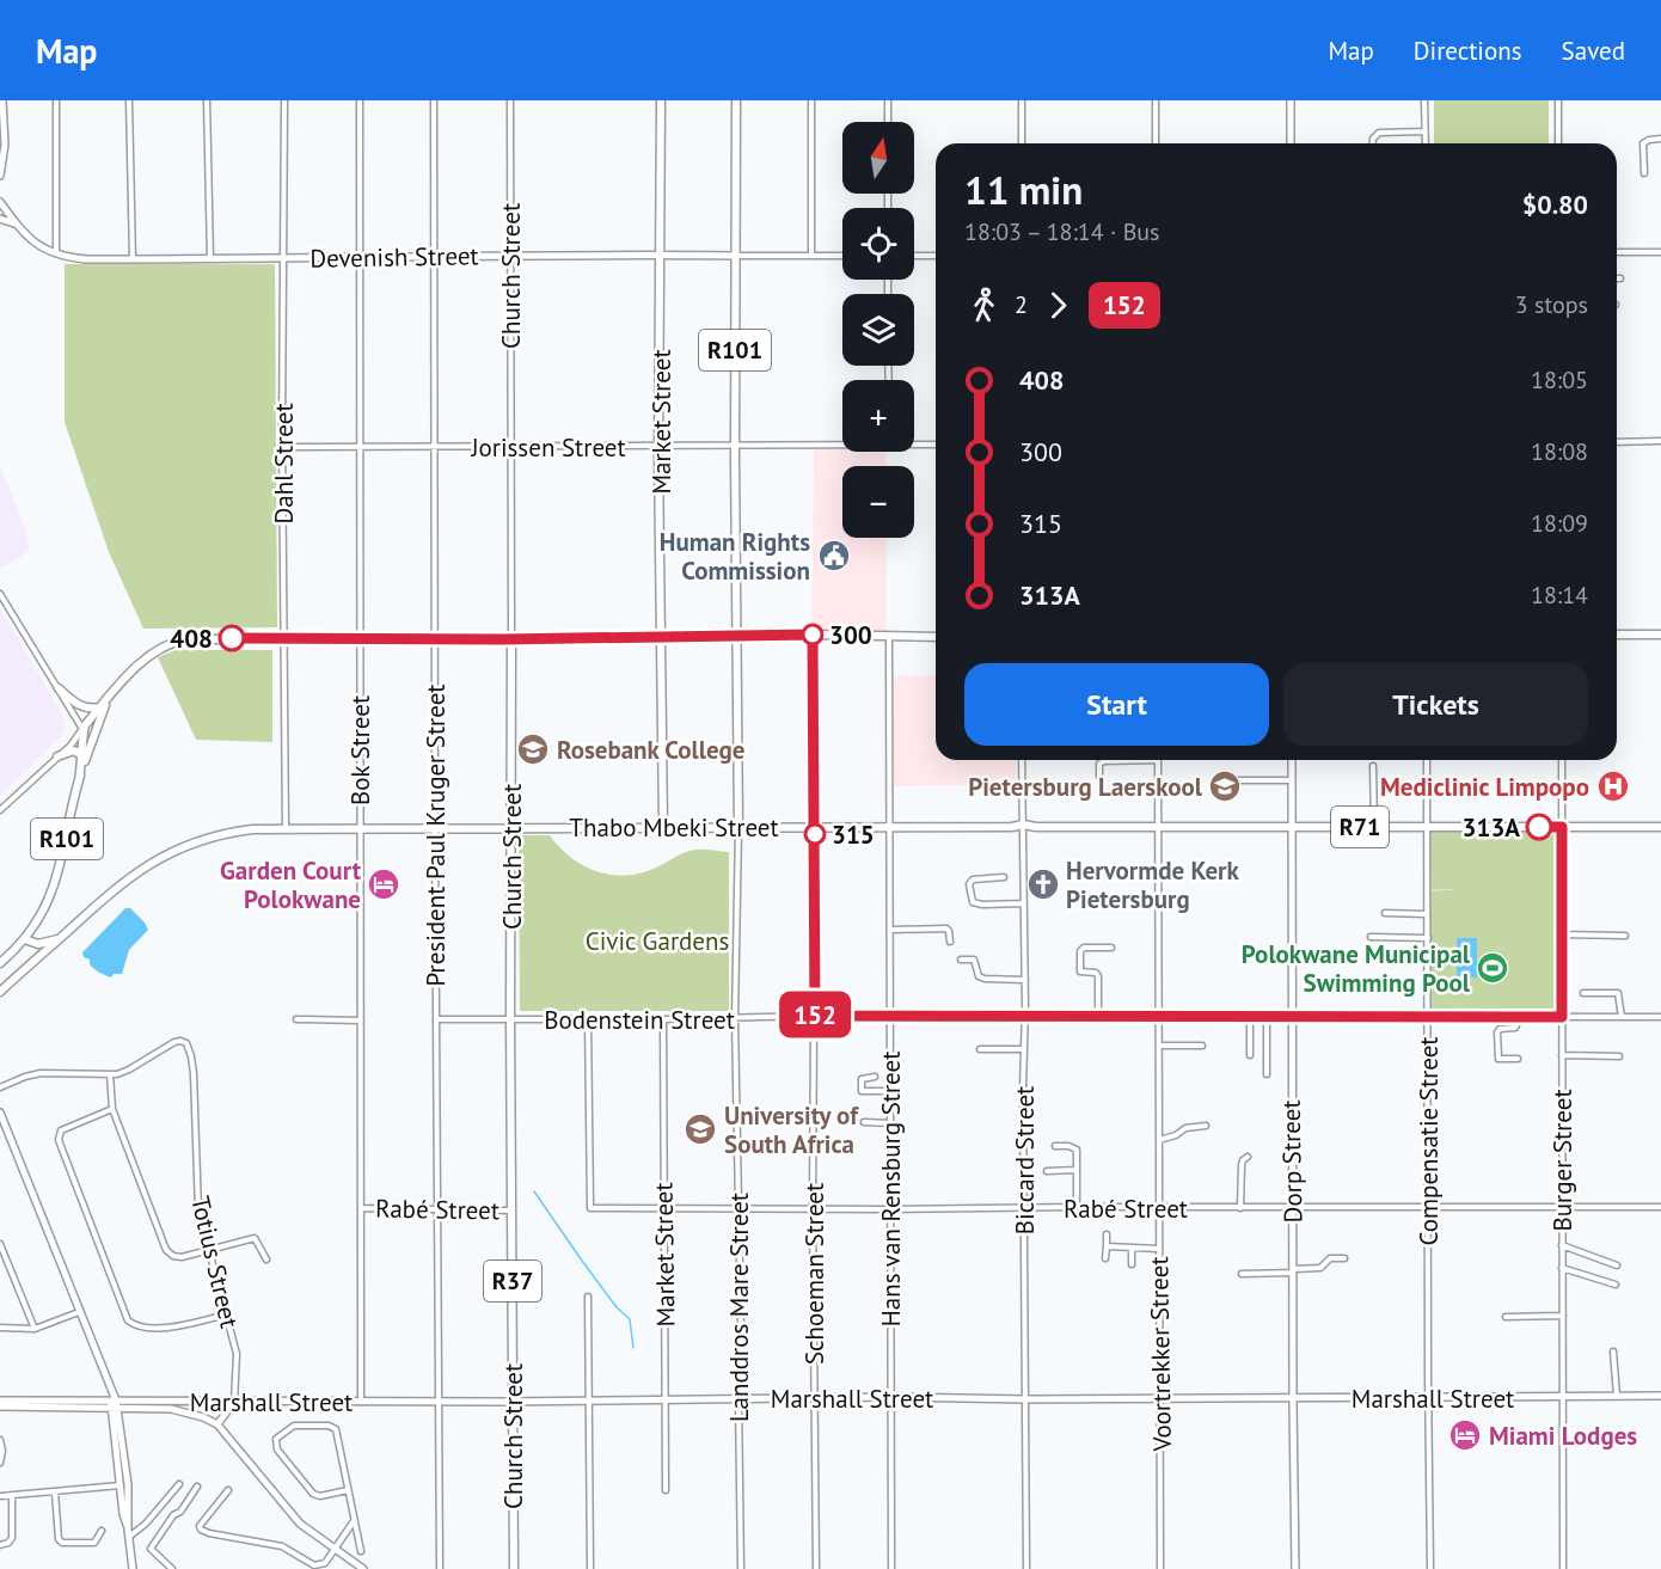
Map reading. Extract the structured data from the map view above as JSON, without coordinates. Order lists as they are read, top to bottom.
{
  "streets": {
    "main road": [
      "Church Street",
      "R101",
      "Market Street",
      "Thabo Mbeki Street",
      "R71",
      "R37",
      "Landdros Mare Street"
    ],
    "street": [
      "Devenish Street",
      "Jorissen Street",
      "Dahl Street",
      "Bok Street",
      "President Paul Kruger Street",
      "Bodenstein Street",
      "Compensatie Street",
      "Biccard Street",
      "Burger Street",
      "Dorp Street",
      "Hans van Rensburg Street",
      "Rabé Street",
      "Totius Street",
      "Schoeman Street",
      "Voortrekker Street",
      "Marshall Street"
    ]
  },
  "crossings": [
    ["Devenish Street", "Church Street"],
    ["Devenish Street", "Market Street"],
    ["Devenish Street", "Dahl Street"],
    ["Devenish Street", "Bok Street"],
    ["Devenish Street", "President Paul Kruger Street"],
    ["Devenish Street", "Landdros Mare Street"],
    ["Church Street", "R101"],
    ["Church Street", "Jorissen Street"],
    ["Church Street", "Thabo Mbeki Street"],
    ["Church Street", "Bodenstein Street"],
    ["Church Street", "Rabé Street"],
    ["Church Street", "Marshall Street"],
    ["R101", "Market Street"],
    ["R101", "Dahl Street"],
    ["R101", "Bok Street"],
    ["R101", "President Paul Kruger Street"],
    ["Market Street", "Jorissen Street"],
    ["Market Street", "Thabo Mbeki Street"],
    ["Market Street", "Bodenstein Street"],
    ["Market Street", "Rabé Street"],
    ["Market Street", "Marshall Street"],
    ["Jorissen Street", "Dahl Street"],
    ["Jorissen Street", "Bok Street"],
    ["Jorissen Street", "President Paul Kruger Street"],
    ["Jorissen Street", "Landdros Mare Street"],
    ["Dahl Street", "Thabo Mbeki Street"],
    ["Bok Street", "Thabo Mbeki Street"],
    ["Bok Street", "Rabé Street"],
    ["Bok Street", "Marshall Street"],
    ["Thabo Mbeki Street", "President Paul Kruger Street"],
    ["Thabo Mbeki Street", "Compensatie Street"],
    ["Thabo Mbeki Street", "Biccard Street"],
    ["Thabo Mbeki Street", "Burger Street"],
    ["Thabo Mbeki Street", "Dorp Street"],
    ["Thabo Mbeki Street", "Hans van Rensburg Street"],
    ["Thabo Mbeki Street", "Schoeman Street"],
    ["Thabo Mbeki Street", "Landdros Mare Street"],
    ["Thabo Mbeki Street", "Voortrekker Street"],
    ["President Paul Kruger Street", "Bodenstein Street"],
    ["President Paul Kruger Street", "Rabé Street"],
    ["President Paul Kruger Street", "Marshall Street"],
    ["Bodenstein Street", "Compensatie Street"],
    ["Bodenstein Street", "Biccard Street"],
    ["Bodenstein Street", "Burger Street"],
    ["Bodenstein Street", "Dorp Street"],
    ["Bodenstein Street", "Hans van Rensburg Street"],
    ["Bodenstein Street", "Rabé Street"],
    ["Bodenstein Street", "Schoeman Street"],
    ["Bodenstein Street", "Landdros Mare Street"],
    ["Bodenstein Street", "Voortrekker Street"],
    ["Compensatie Street", "Rabé Street"],
    ["Compensatie Street", "Marshall Street"],
    ["Biccard Street", "Rabé Street"],
    ["Biccard Street", "Marshall Street"],
    ["Burger Street", "Rabé Street"],
    ["Burger Street", "Marshall Street"],
    ["Dorp Street", "Rabé Street"],
    ["Dorp Street", "Marshall Street"],
    ["Hans van Rensburg Street", "Rabé Street"],
    ["Hans van Rensburg Street", "Marshall Street"],
    ["Rabé Street", "Schoeman Street"],
    ["Rabé Street", "Landdros Mare Street"],
    ["Rabé Street", "Voortrekker Street"],
    ["Totius Street", "Marshall Street"],
    ["Schoeman Street", "Marshall Street"],
    ["Landdros Mare Street", "Marshall Street"],
    ["Voortrekker Street", "Marshall Street"]
  ],
  "parks": ["Civic Gardens"],
  "places": {
    "public building": ["Human Rights Commission"],
    "other": [
      "300",
      "408",
      "313A",
      "315"
    ],
    "school or university": ["Rosebank College", "Pietersburg Laerskool", "University of South Africa"],
    "hospital": ["Mediclinic Limpopo"],
    "hotel": ["Garden Court Polokwane", "Miami Lodges"],
    "church": ["Hervormde Kerk Pietersburg"],
    "sports": ["Polokwane Municipal Swimming Pool"]
  },
  "lines": ["bus line 152"],
  "north": "top",
  "page": {
    "header": "Map",
    "nav": ["Map", "Directions", "Saved"],
    "on_map": "152",
    "map_buttons": ["+", "−"],
    "heading": ["11 min", "18:03 – 18:14 · Bus", "$0.80"],
    "legs": ["2", "152", "3 stops"],
    "list": [
      {
        "name": "408",
        "value": "18:05"
      },
      {
        "name": "300",
        "value": "18:08"
      },
      {
        "name": "315",
        "value": "18:09"
      },
      {
        "name": "313A",
        "value": "18:14"
      }
    ],
    "buttons": ["Start", "Tickets"]
  }
}
